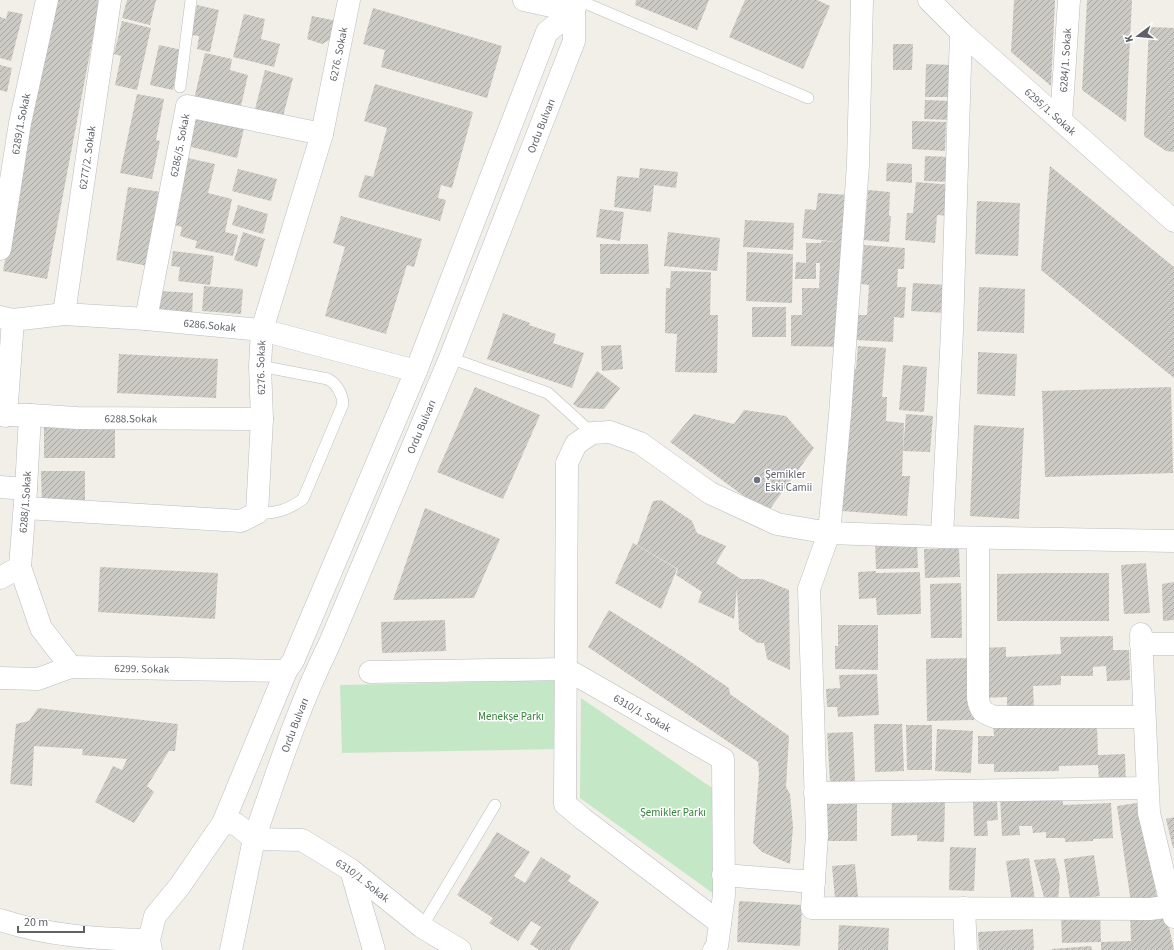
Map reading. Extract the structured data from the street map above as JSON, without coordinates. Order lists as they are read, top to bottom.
{
  "streets": {
    "street": [
      "6276. Sokak",
      "6284/1. Sokak",
      "6295/1. Sokak",
      "6289/1.Sokak",
      "Ordu Bulvarı",
      "6286/5. Sokak",
      "6277/2. Sokak",
      "6286.Sokak",
      "6288.Sokak",
      "6288/1.Sokak",
      "6299. Sokak",
      "6310/1. Sokak"
    ]
  },
  "crossings": [
    ["6276. Sokak", "6286/5. Sokak"],
    ["6276. Sokak", "6286.Sokak"],
    ["6276. Sokak", "6288.Sokak"],
    ["6284/1. Sokak", "6295/1. Sokak"],
    ["Ordu Bulvarı", "6310/1. Sokak"],
    ["6286/5. Sokak", "6286.Sokak"],
    ["6277/2. Sokak", "6286.Sokak"],
    ["6288.Sokak", "6288/1.Sokak"]
  ],
  "parks": ["Menekşe Parkı", "Şemikler Parkı"],
  "places": ["Şemikler Eski Camii"],
  "scale_bar": "20 m",
  "north": "left"
}
